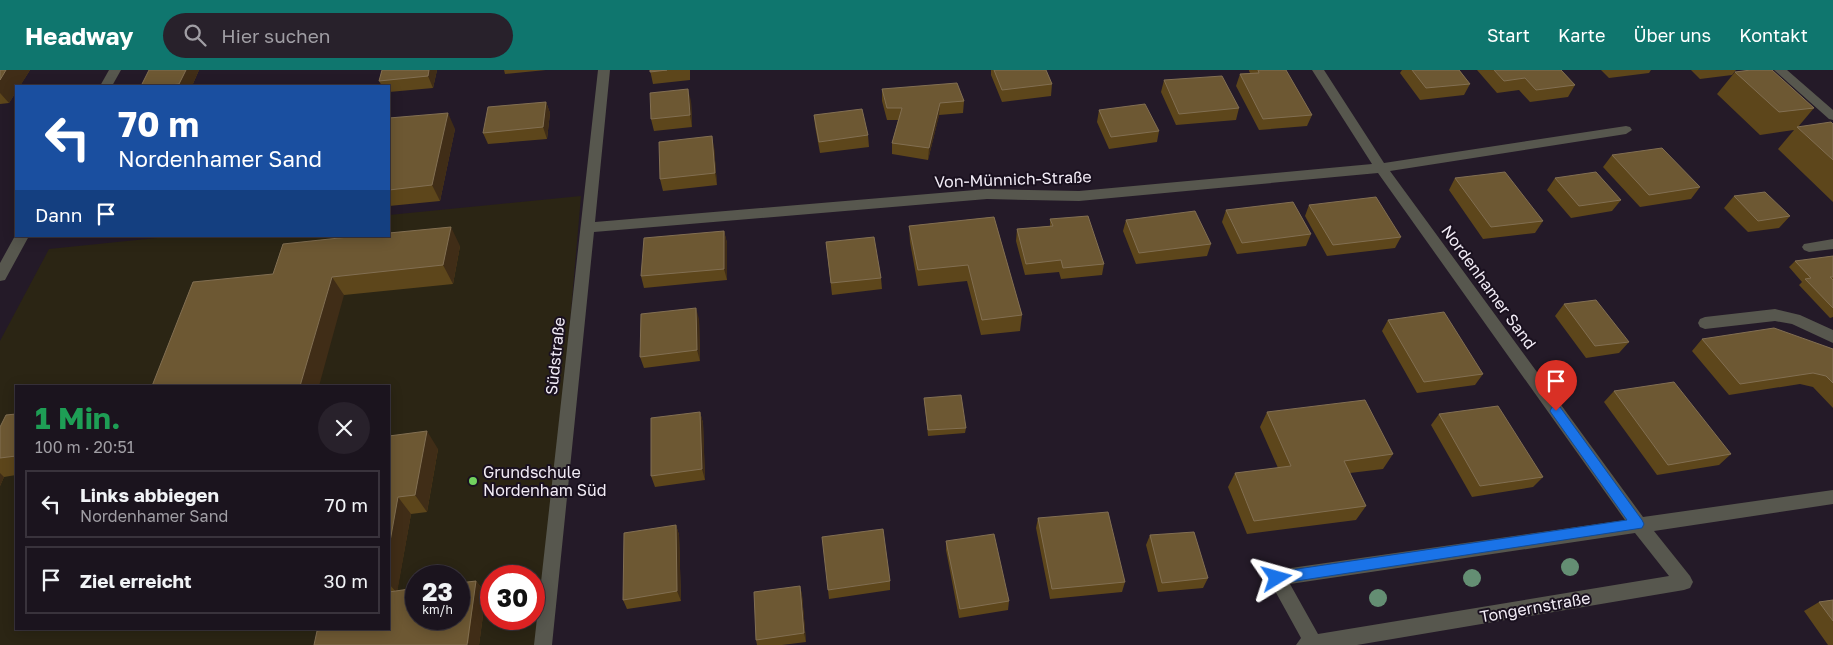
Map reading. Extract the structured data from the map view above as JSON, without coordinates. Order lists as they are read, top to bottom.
{
  "streets": {
    "street": [
      "Von-Münnich-Straße",
      "Nordenhamer Sand",
      "Südstraße",
      "Tongernstraße"
    ]
  },
  "crossings": [
    ["Von-Münnich-Straße", "Nordenhamer Sand"],
    ["Von-Münnich-Straße", "Südstraße"],
    ["Nordenhamer Sand", "Tongernstraße"]
  ],
  "places": ["Grundschule Nordenham Süd"],
  "page": {
    "header": "Headway",
    "search": "Hier suchen",
    "nav": [
      "Start",
      "Karte",
      "Über uns",
      "Kontakt"
    ],
    "turn": ["70 m", "Nordenhamer Sand"],
    "then": "Dann",
    "heading": ["1 Min.", "100 m · 20:51"],
    "list": [
      {
        "name": "Links abbiegen",
        "note": "Nordenhamer Sand",
        "value": "70 m"
      },
      {
        "name": "Ziel erreicht",
        "value": "30 m"
      }
    ],
    "speed": "23 km/h",
    "limit": "30"
  }
}
